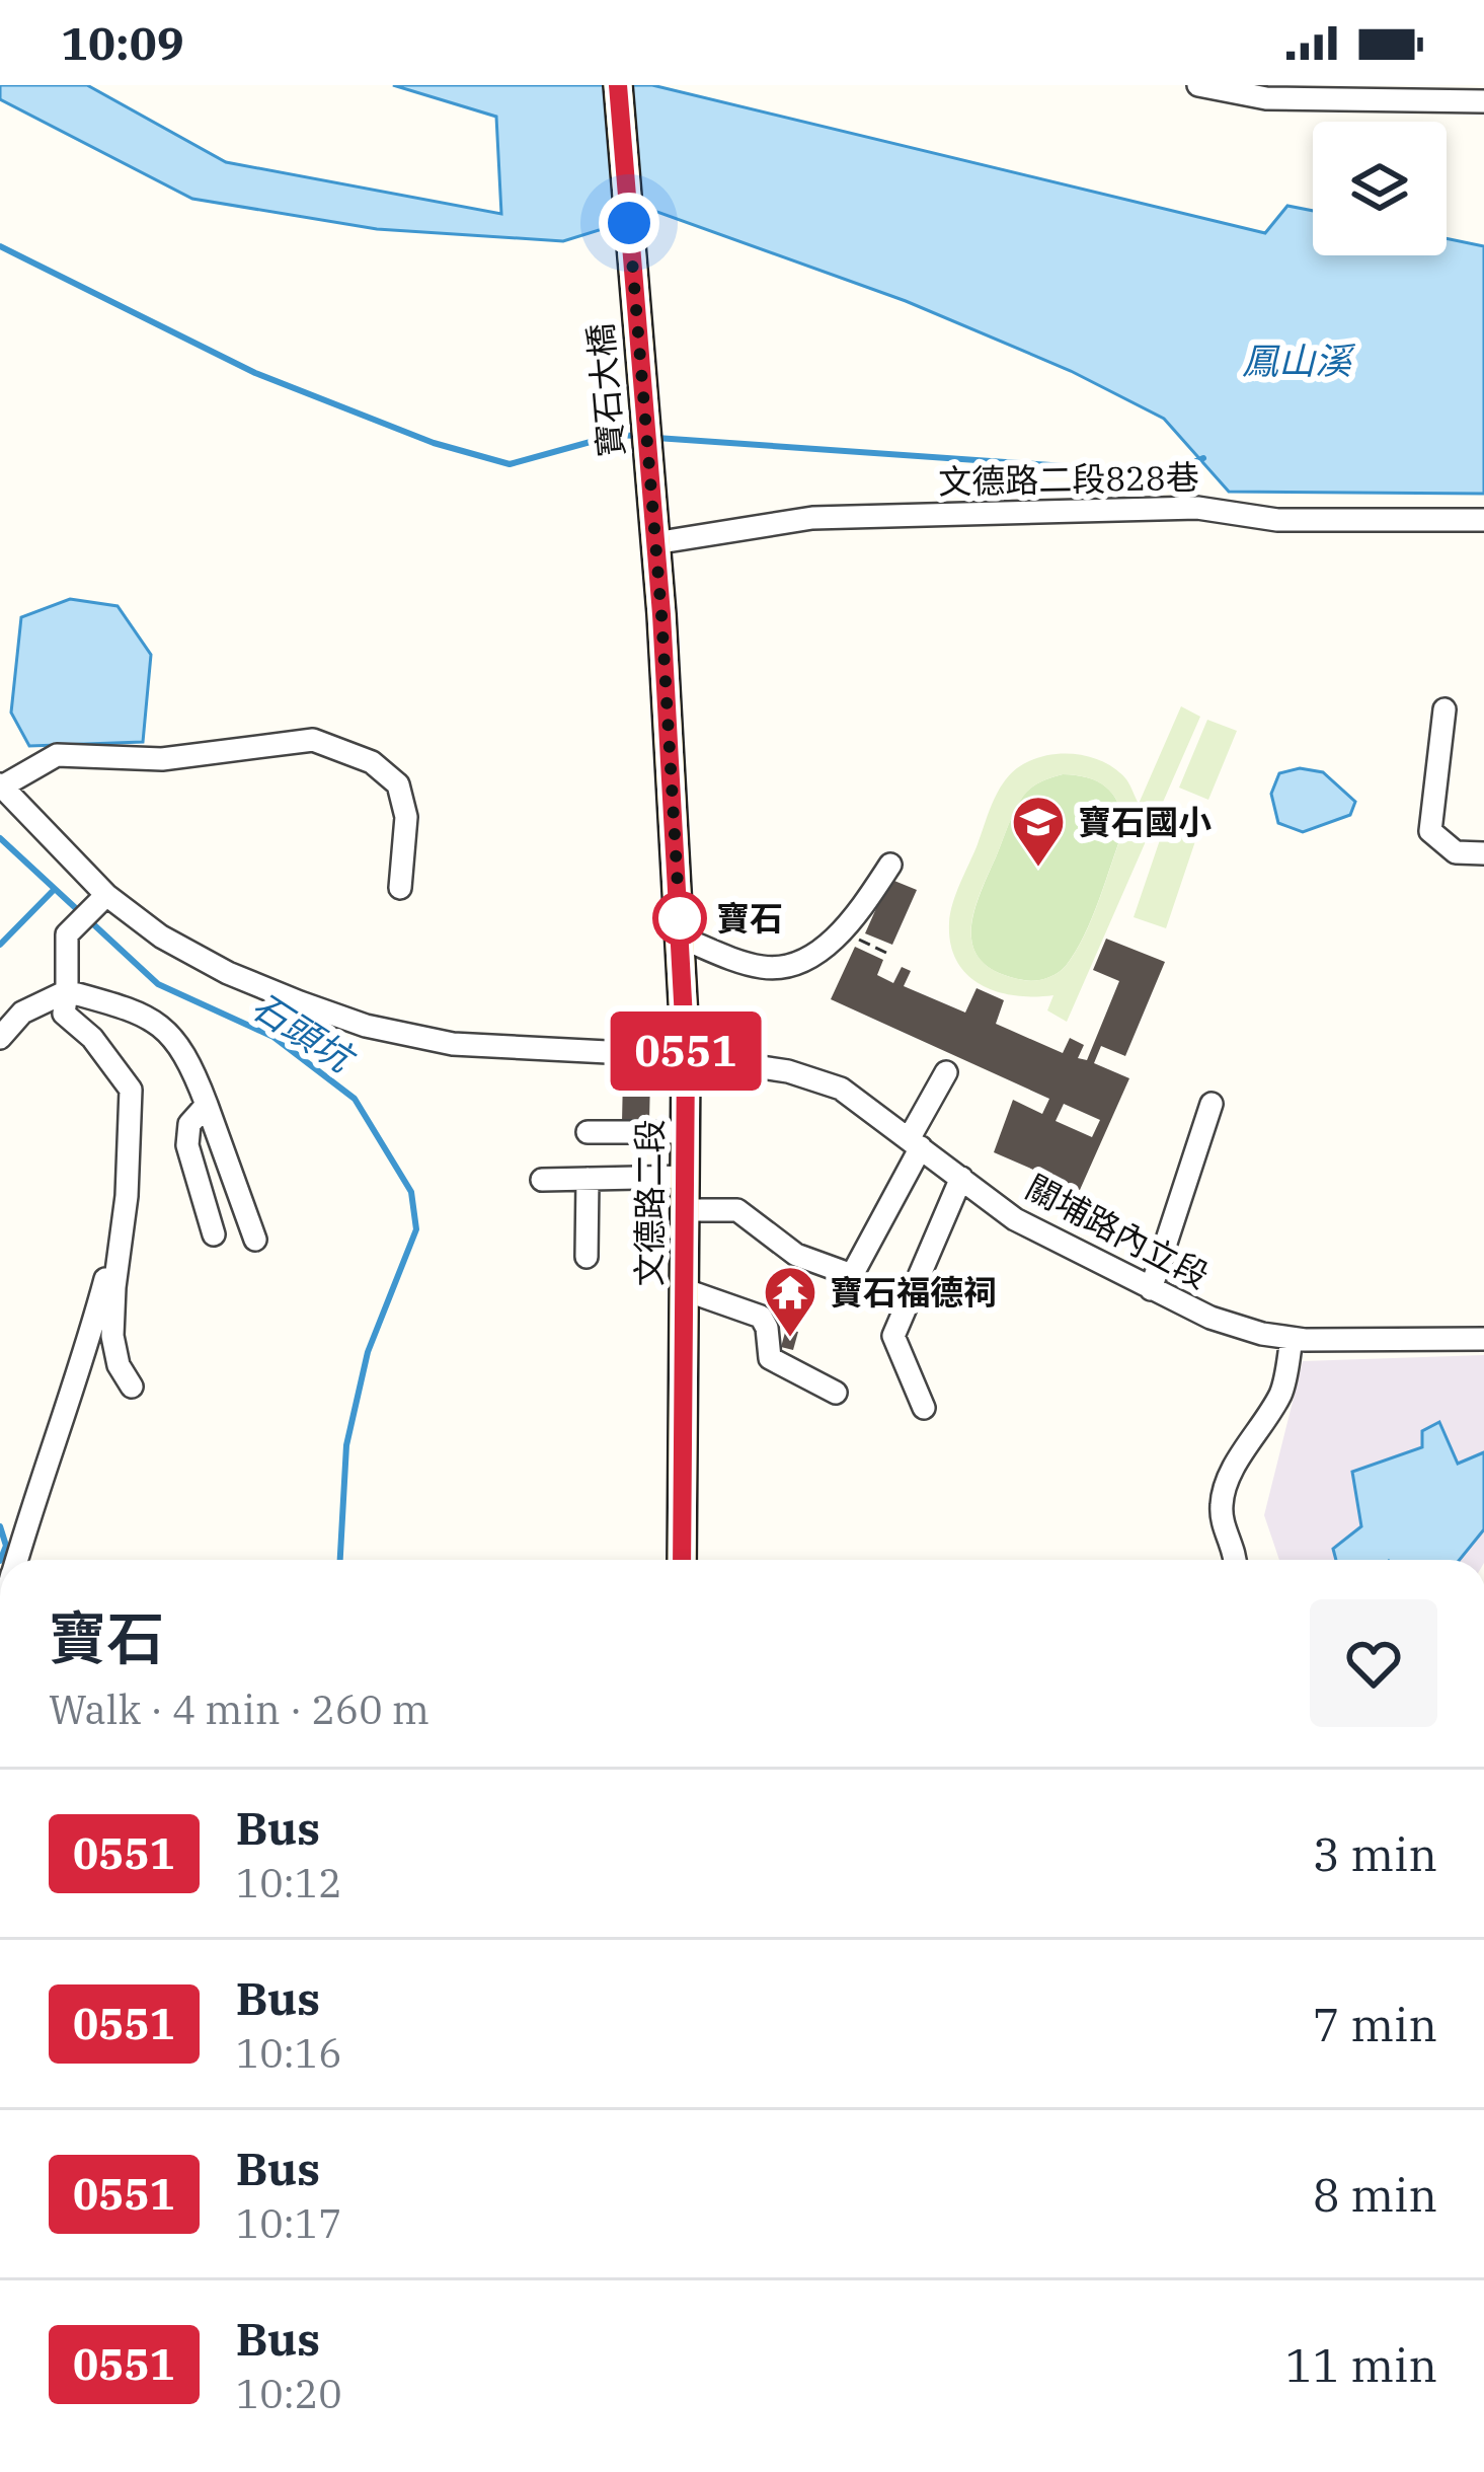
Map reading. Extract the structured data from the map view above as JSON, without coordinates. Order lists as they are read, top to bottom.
{
  "streets": {
    "main road": ["寶石大橋", "文德路二段"],
    "street": ["文德路二段828巷", "關埔路內立段"]
  },
  "crossings": [
    ["寶石大橋", "文德路二段828巷"],
    ["寶石大橋", "文德路二段"],
    ["文德路二段828巷", "文德路二段"],
    ["文德路二段", "關埔路內立段"]
  ],
  "water": ["鳳山溪", "石頭坑"],
  "places": {
    "school or university": ["寶石國小"],
    "other": ["寶石"],
    "temple": ["寶石福德祠"]
  },
  "lines": ["bus line 0551"],
  "page": {
    "status": "10:09",
    "on_map": "0551",
    "heading": ["寶石", "Walk · 4 min · 260 m"],
    "list": [
      {
        "mark": "0551",
        "name": "Bus",
        "note": "10:12",
        "value": "3 min"
      },
      {
        "mark": "0551",
        "name": "Bus",
        "note": "10:16",
        "value": "7 min"
      },
      {
        "mark": "0551",
        "name": "Bus",
        "note": "10:17",
        "value": "8 min"
      },
      {
        "mark": "0551",
        "name": "Bus",
        "note": "10:20",
        "value": "11 min"
      }
    ]
  }
}
